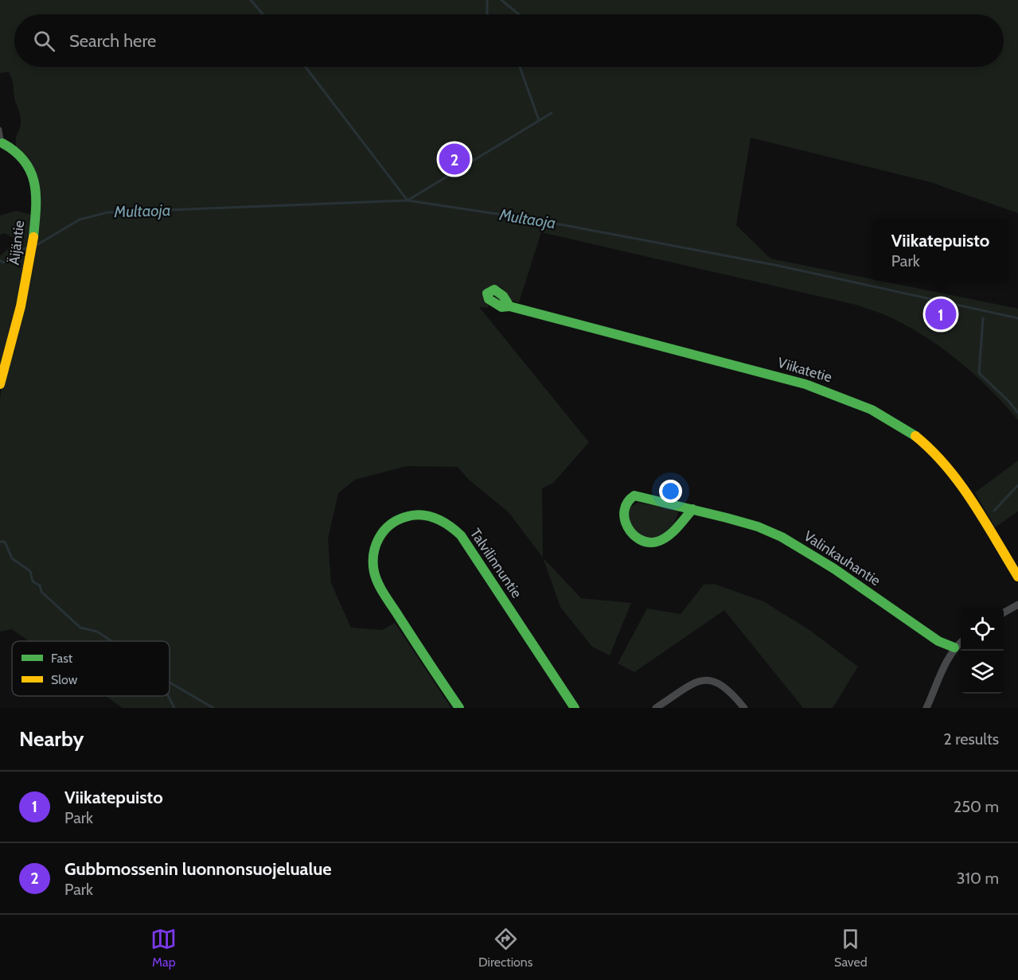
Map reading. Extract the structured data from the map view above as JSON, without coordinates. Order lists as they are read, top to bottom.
{
  "streets": {
    "street": [
      "Äijäntie",
      "Viikatetie",
      "Valinkauhantie",
      "Talvilinnuntie"
    ]
  },
  "water": ["Multaoja"],
  "legend": ["Fast", "Slow"],
  "page": {
    "search": "Search here",
    "pins": ["2", "1"],
    "popup": ["Viikatepuisto", "Park"],
    "heading": ["Nearby", "2 results"],
    "list": [
      {
        "mark": "1",
        "name": "Viikatepuisto",
        "note": "Park",
        "value": "250 m"
      },
      {
        "mark": "2",
        "name": "Gubbmossenin luonnonsuojelualue",
        "note": "Park",
        "value": "310 m"
      }
    ],
    "nav": ["Map", "Directions", "Saved"]
  }
}
